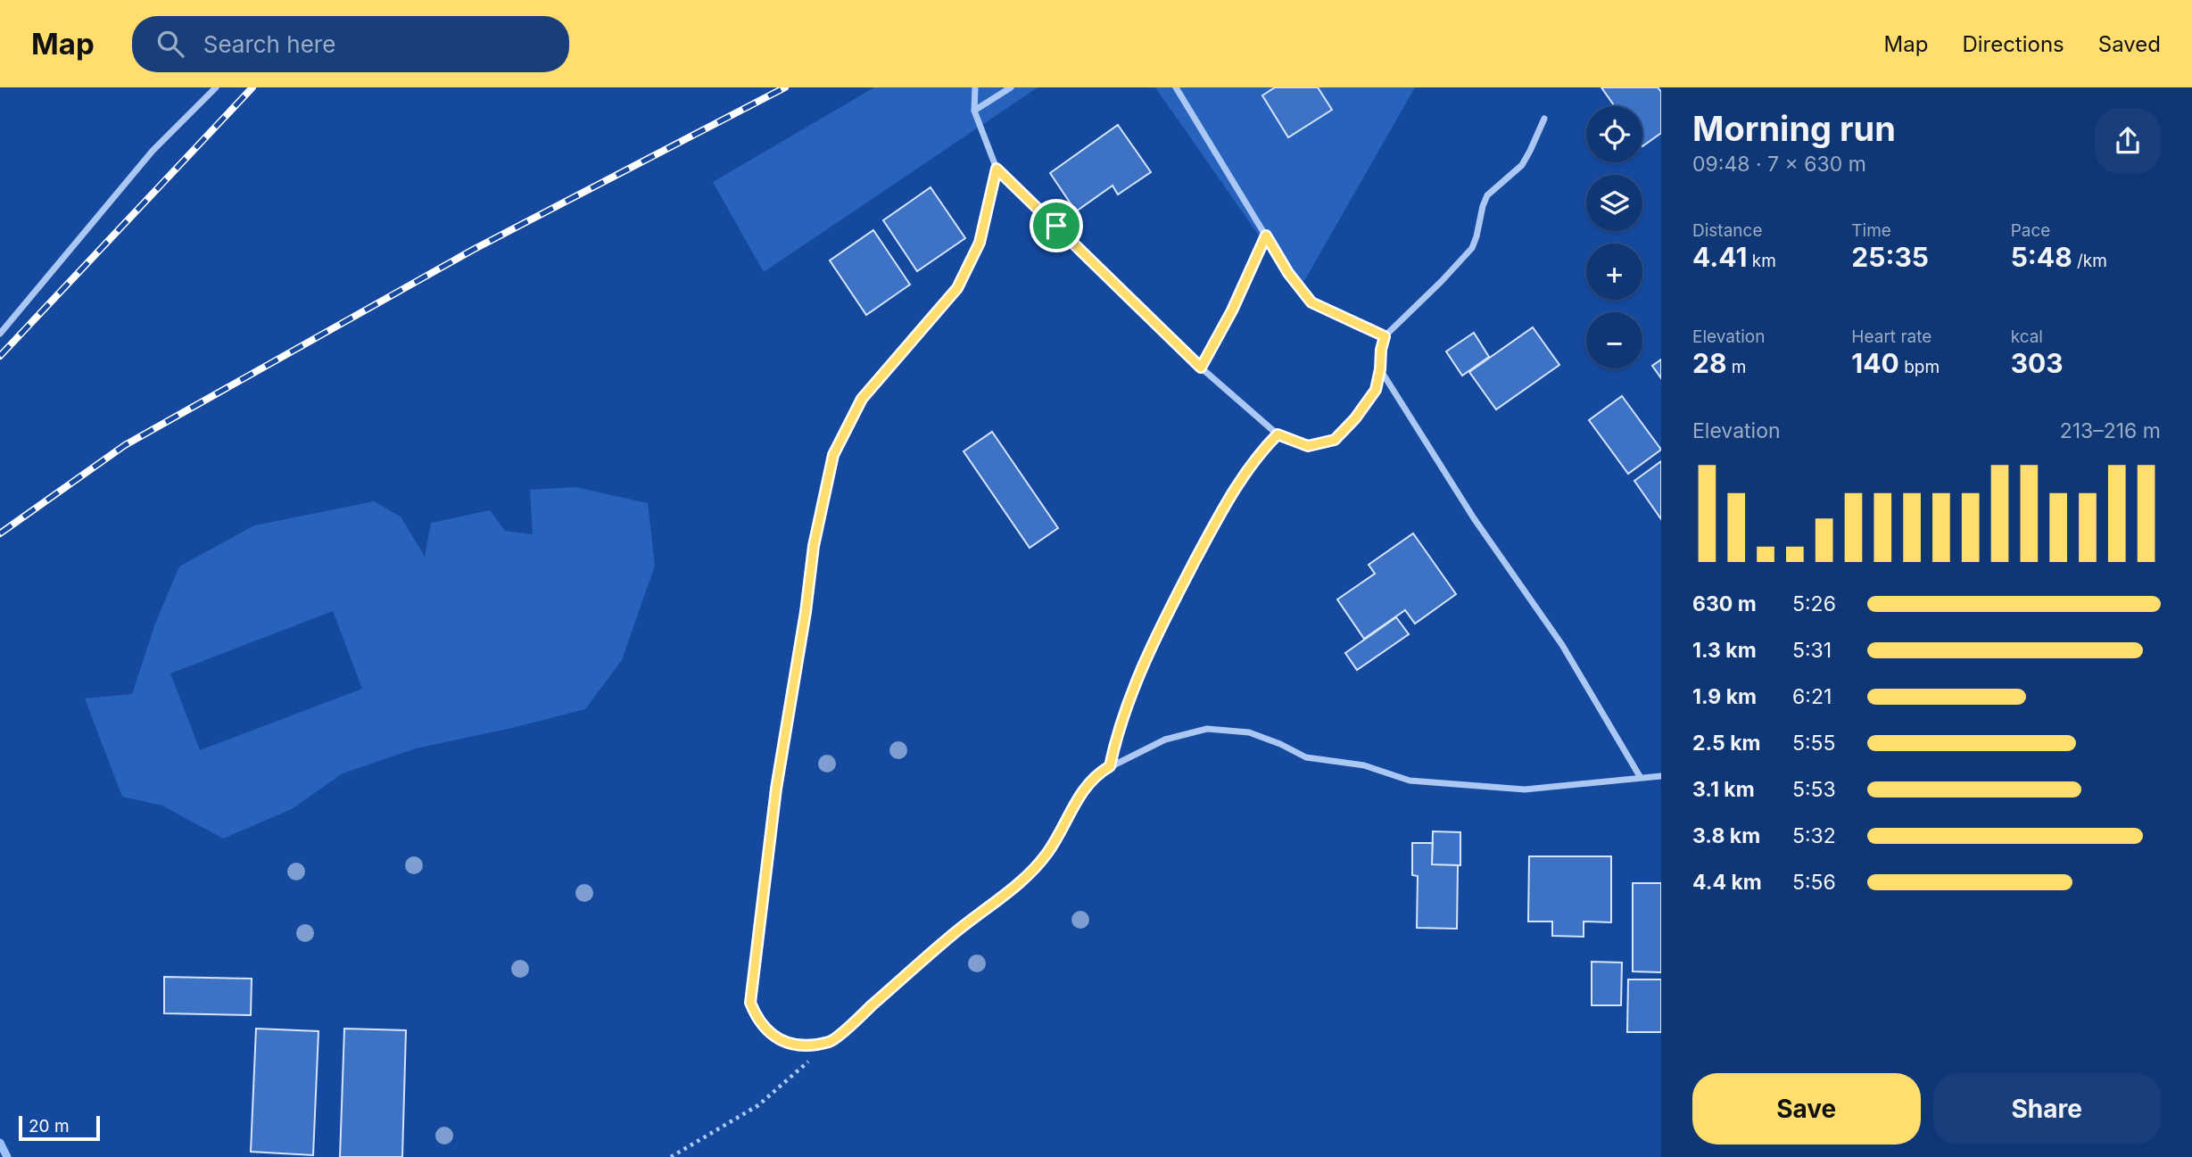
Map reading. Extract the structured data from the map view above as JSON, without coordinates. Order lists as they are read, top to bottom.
{
  "scale_bar": "20 m",
  "page": {
    "header": "Map",
    "search": "Search here",
    "nav": ["Map", "Directions", "Saved"],
    "heading": ["Morning run", "09:48 · 7 × 630 m"],
    "map_buttons": ["+", "−"],
    "stats": [
      ["Distance", "4.41 km"],
      ["Time", "25:35"],
      ["Pace", "5:48 /km"],
      ["Elevation", "28 m"],
      ["Heart rate", "140 bpm"],
      ["kcal", "303"]
    ],
    "chart": ["Elevation", "213–216 m"],
    "list": [
      {
        "name": "630 m",
        "note": "5:26"
      },
      {
        "name": "1.3 km",
        "note": "5:31"
      },
      {
        "name": "1.9 km",
        "note": "6:21"
      },
      {
        "name": "2.5 km",
        "note": "5:55"
      },
      {
        "name": "3.1 km",
        "note": "5:53"
      },
      {
        "name": "3.8 km",
        "note": "5:32"
      },
      {
        "name": "4.4 km",
        "note": "5:56"
      }
    ],
    "buttons": ["Save", "Share"],
    "scale": "20 m"
  }
}
